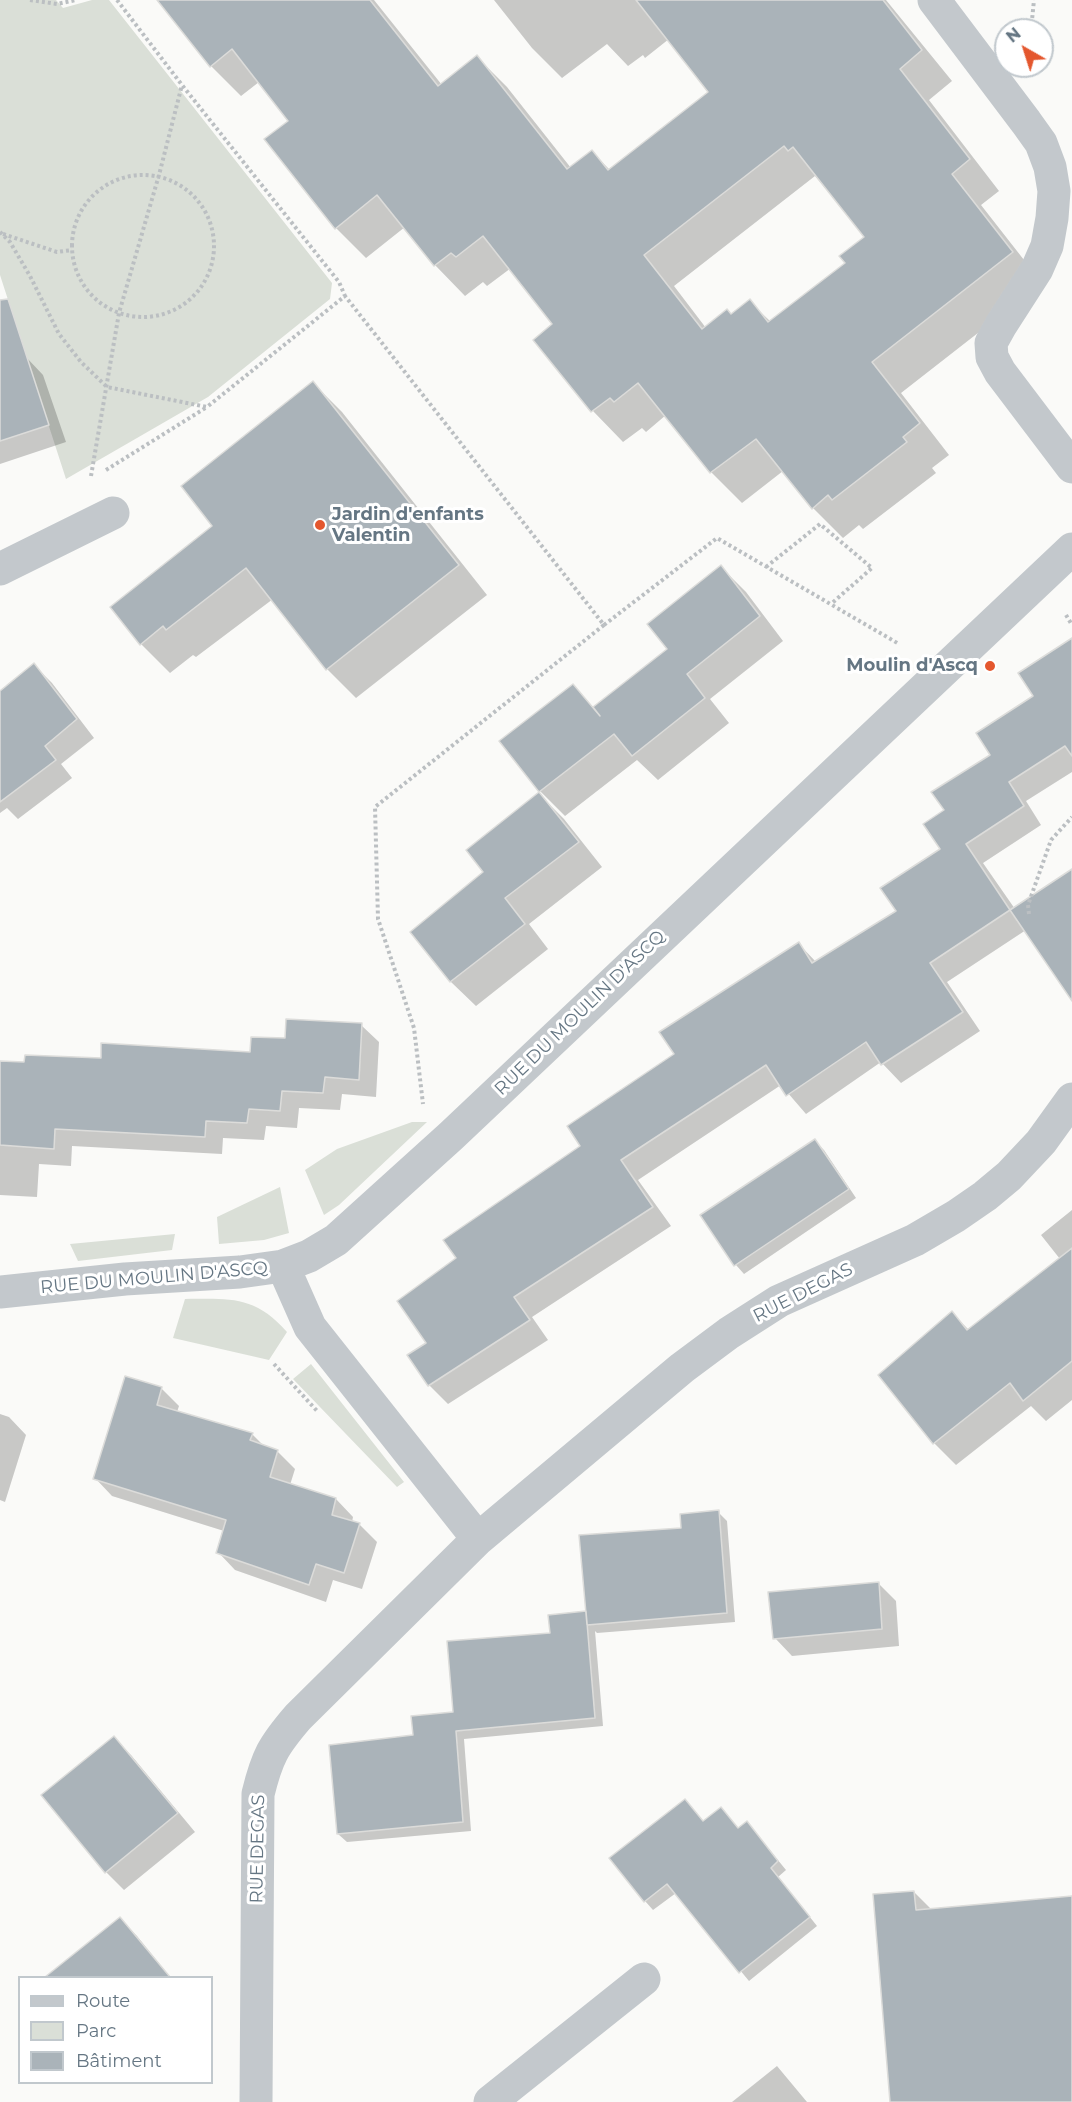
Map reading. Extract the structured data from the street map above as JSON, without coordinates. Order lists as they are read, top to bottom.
{
  "streets": {
    "street": ["RUE DU MOULIN D'ASCQ", "RUE DEGAS"]
  },
  "places": ["Jardin d'enfants Valentin", "Moulin d'Ascq"],
  "legend": ["Route", "Parc", "Bâtiment"],
  "north": "top left"
}
